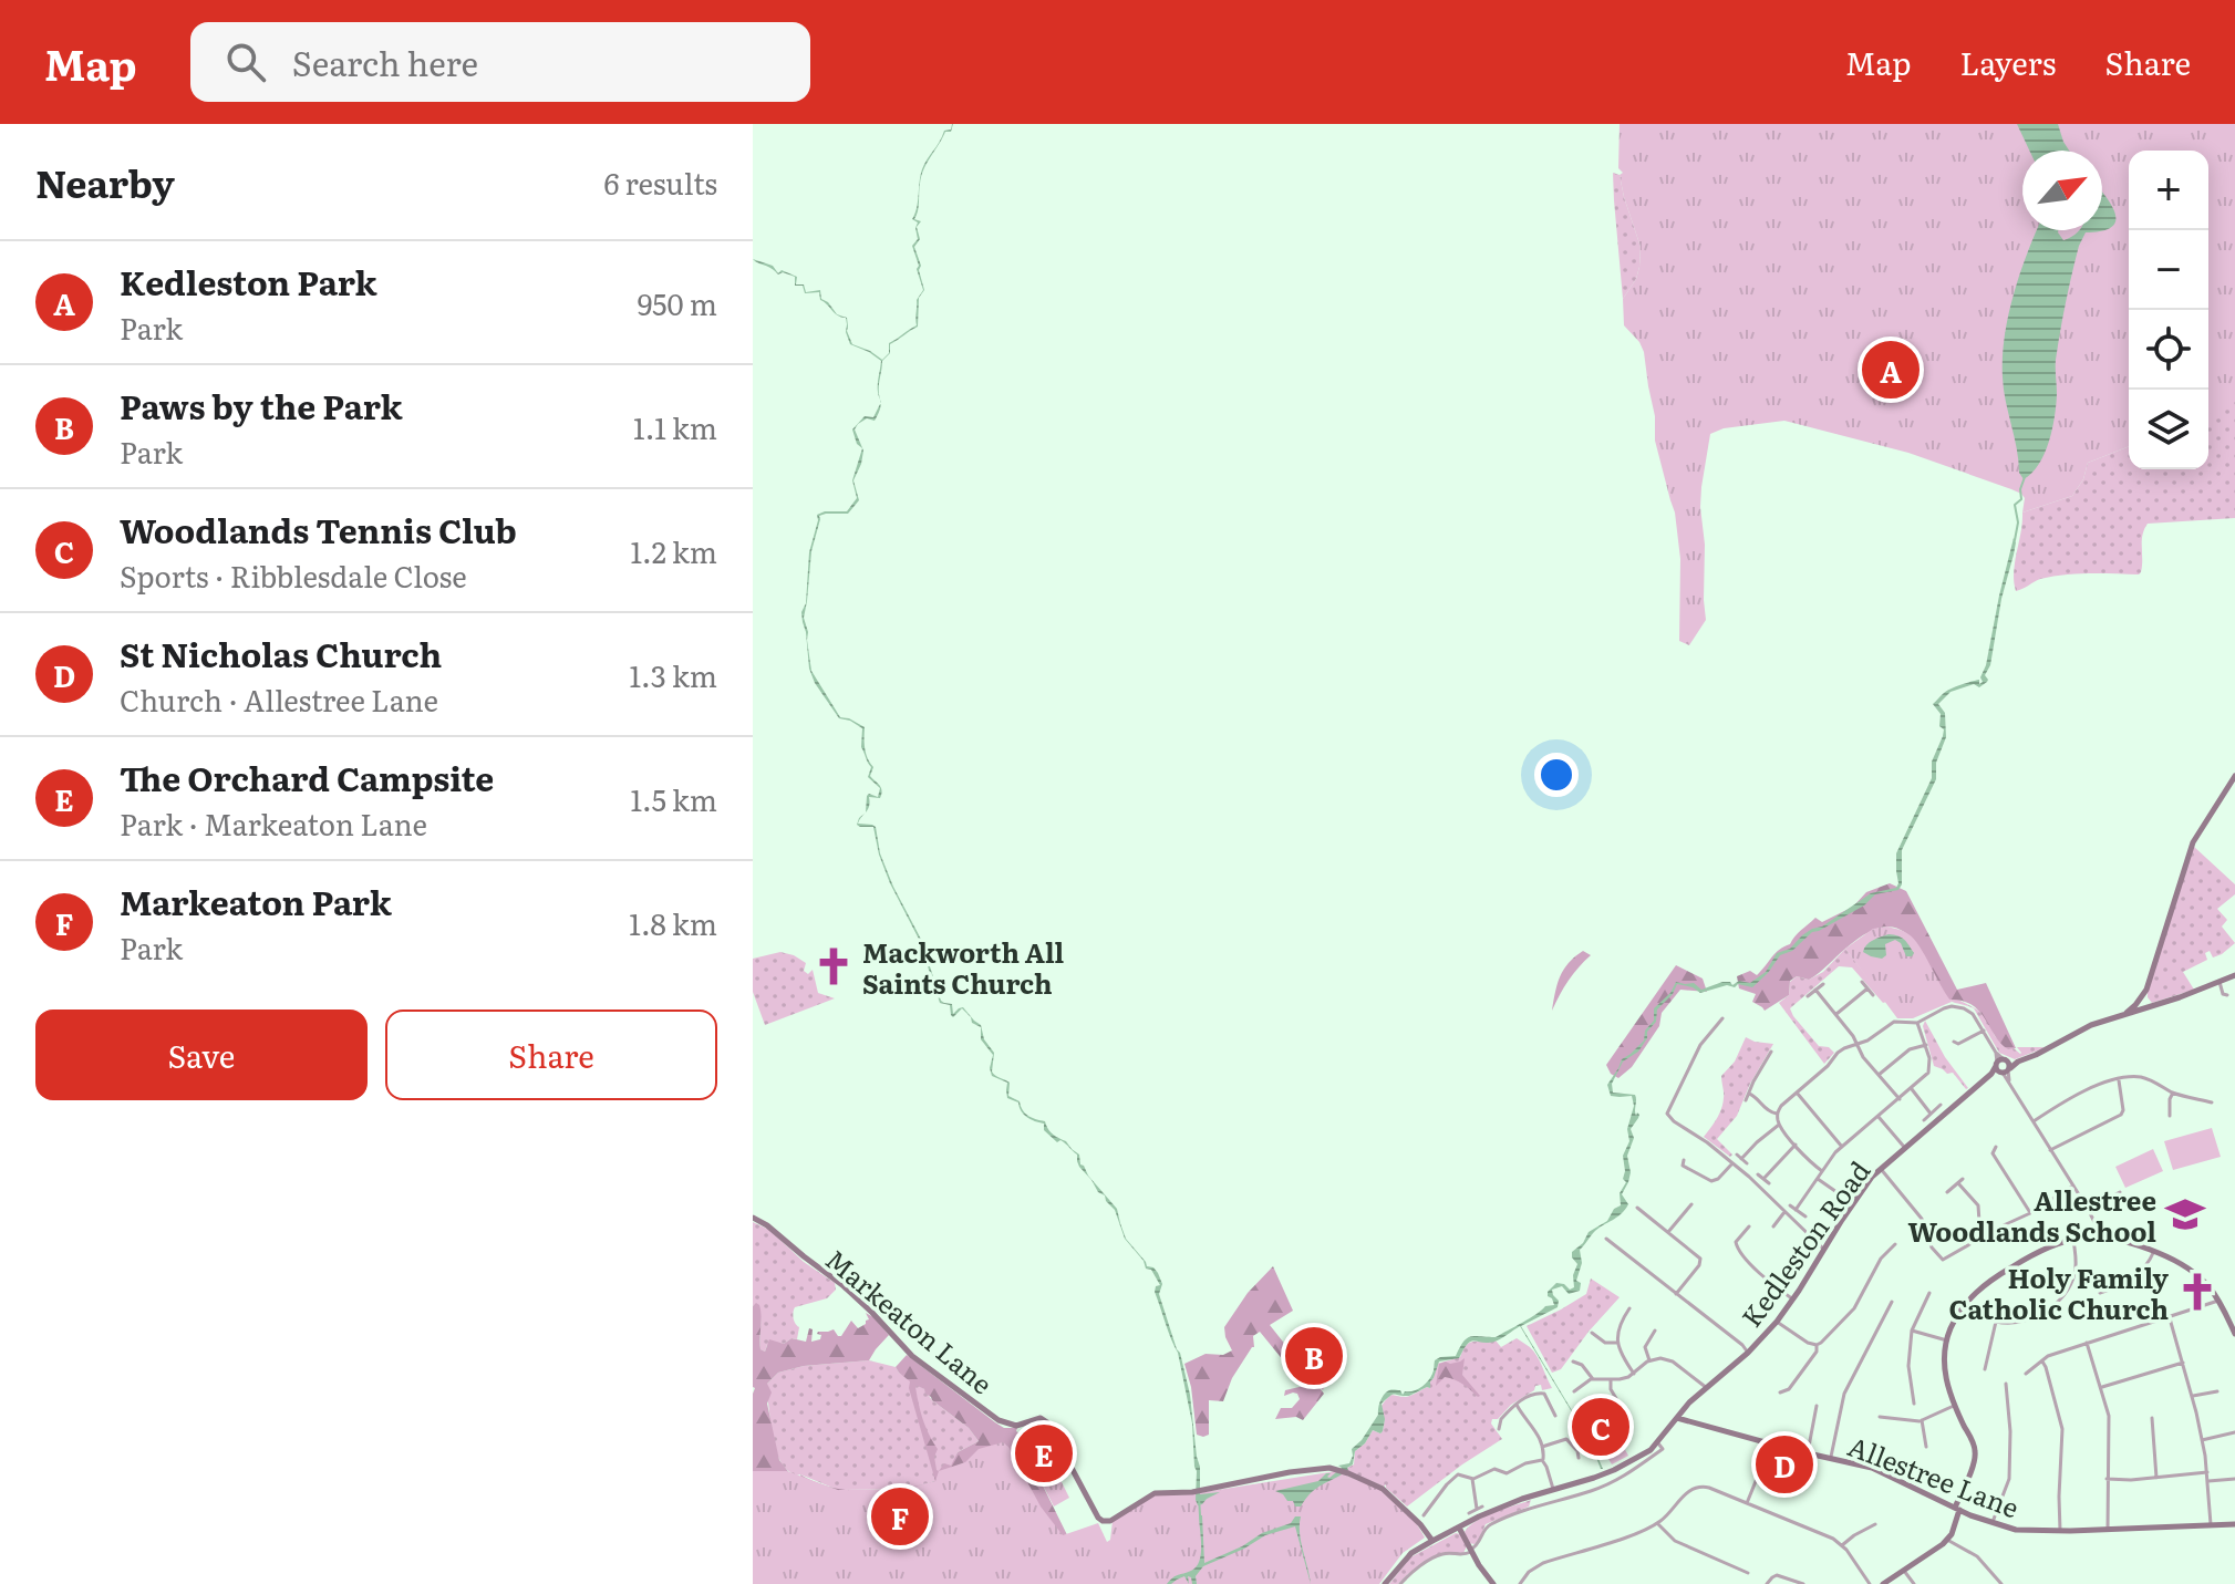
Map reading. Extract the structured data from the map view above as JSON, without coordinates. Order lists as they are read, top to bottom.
{
  "streets": {
    "street": ["Kedleston Road", "Markeaton Lane", "Allestree Lane"]
  },
  "crossings": [
    ["Kedleston Road", "Markeaton Lane"],
    ["Kedleston Road", "Allestree Lane"]
  ],
  "places": {
    "church": ["Mackworth All Saints Church", "Holy Family Catholic Church"],
    "school or university": ["Allestree Woodlands School"]
  },
  "north": "top right",
  "page": {
    "header": "Map",
    "search": "Search here",
    "nav": ["Map", "Layers", "Share"],
    "heading": ["Nearby", "6 results"],
    "map_buttons": ["+", "−"],
    "list": [
      {
        "mark": "A",
        "name": "Kedleston Park",
        "note": "Park",
        "value": "950 m"
      },
      {
        "mark": "B",
        "name": "Paws by the Park",
        "note": "Park",
        "value": "1.1 km"
      },
      {
        "mark": "C",
        "name": "Woodlands Tennis Club",
        "note": "Sports · Ribblesdale Close",
        "value": "1.2 km"
      },
      {
        "mark": "D",
        "name": "St Nicholas Church",
        "note": "Church · Allestree Lane",
        "value": "1.3 km"
      },
      {
        "mark": "E",
        "name": "The Orchard Campsite",
        "note": "Park · Markeaton Lane",
        "value": "1.5 km"
      },
      {
        "mark": "F",
        "name": "Markeaton Park",
        "note": "Park",
        "value": "1.8 km"
      }
    ],
    "pins": [
      "A",
      "B",
      "C",
      "E",
      "D",
      "F"
    ],
    "buttons": ["Save", "Share"]
  }
}
